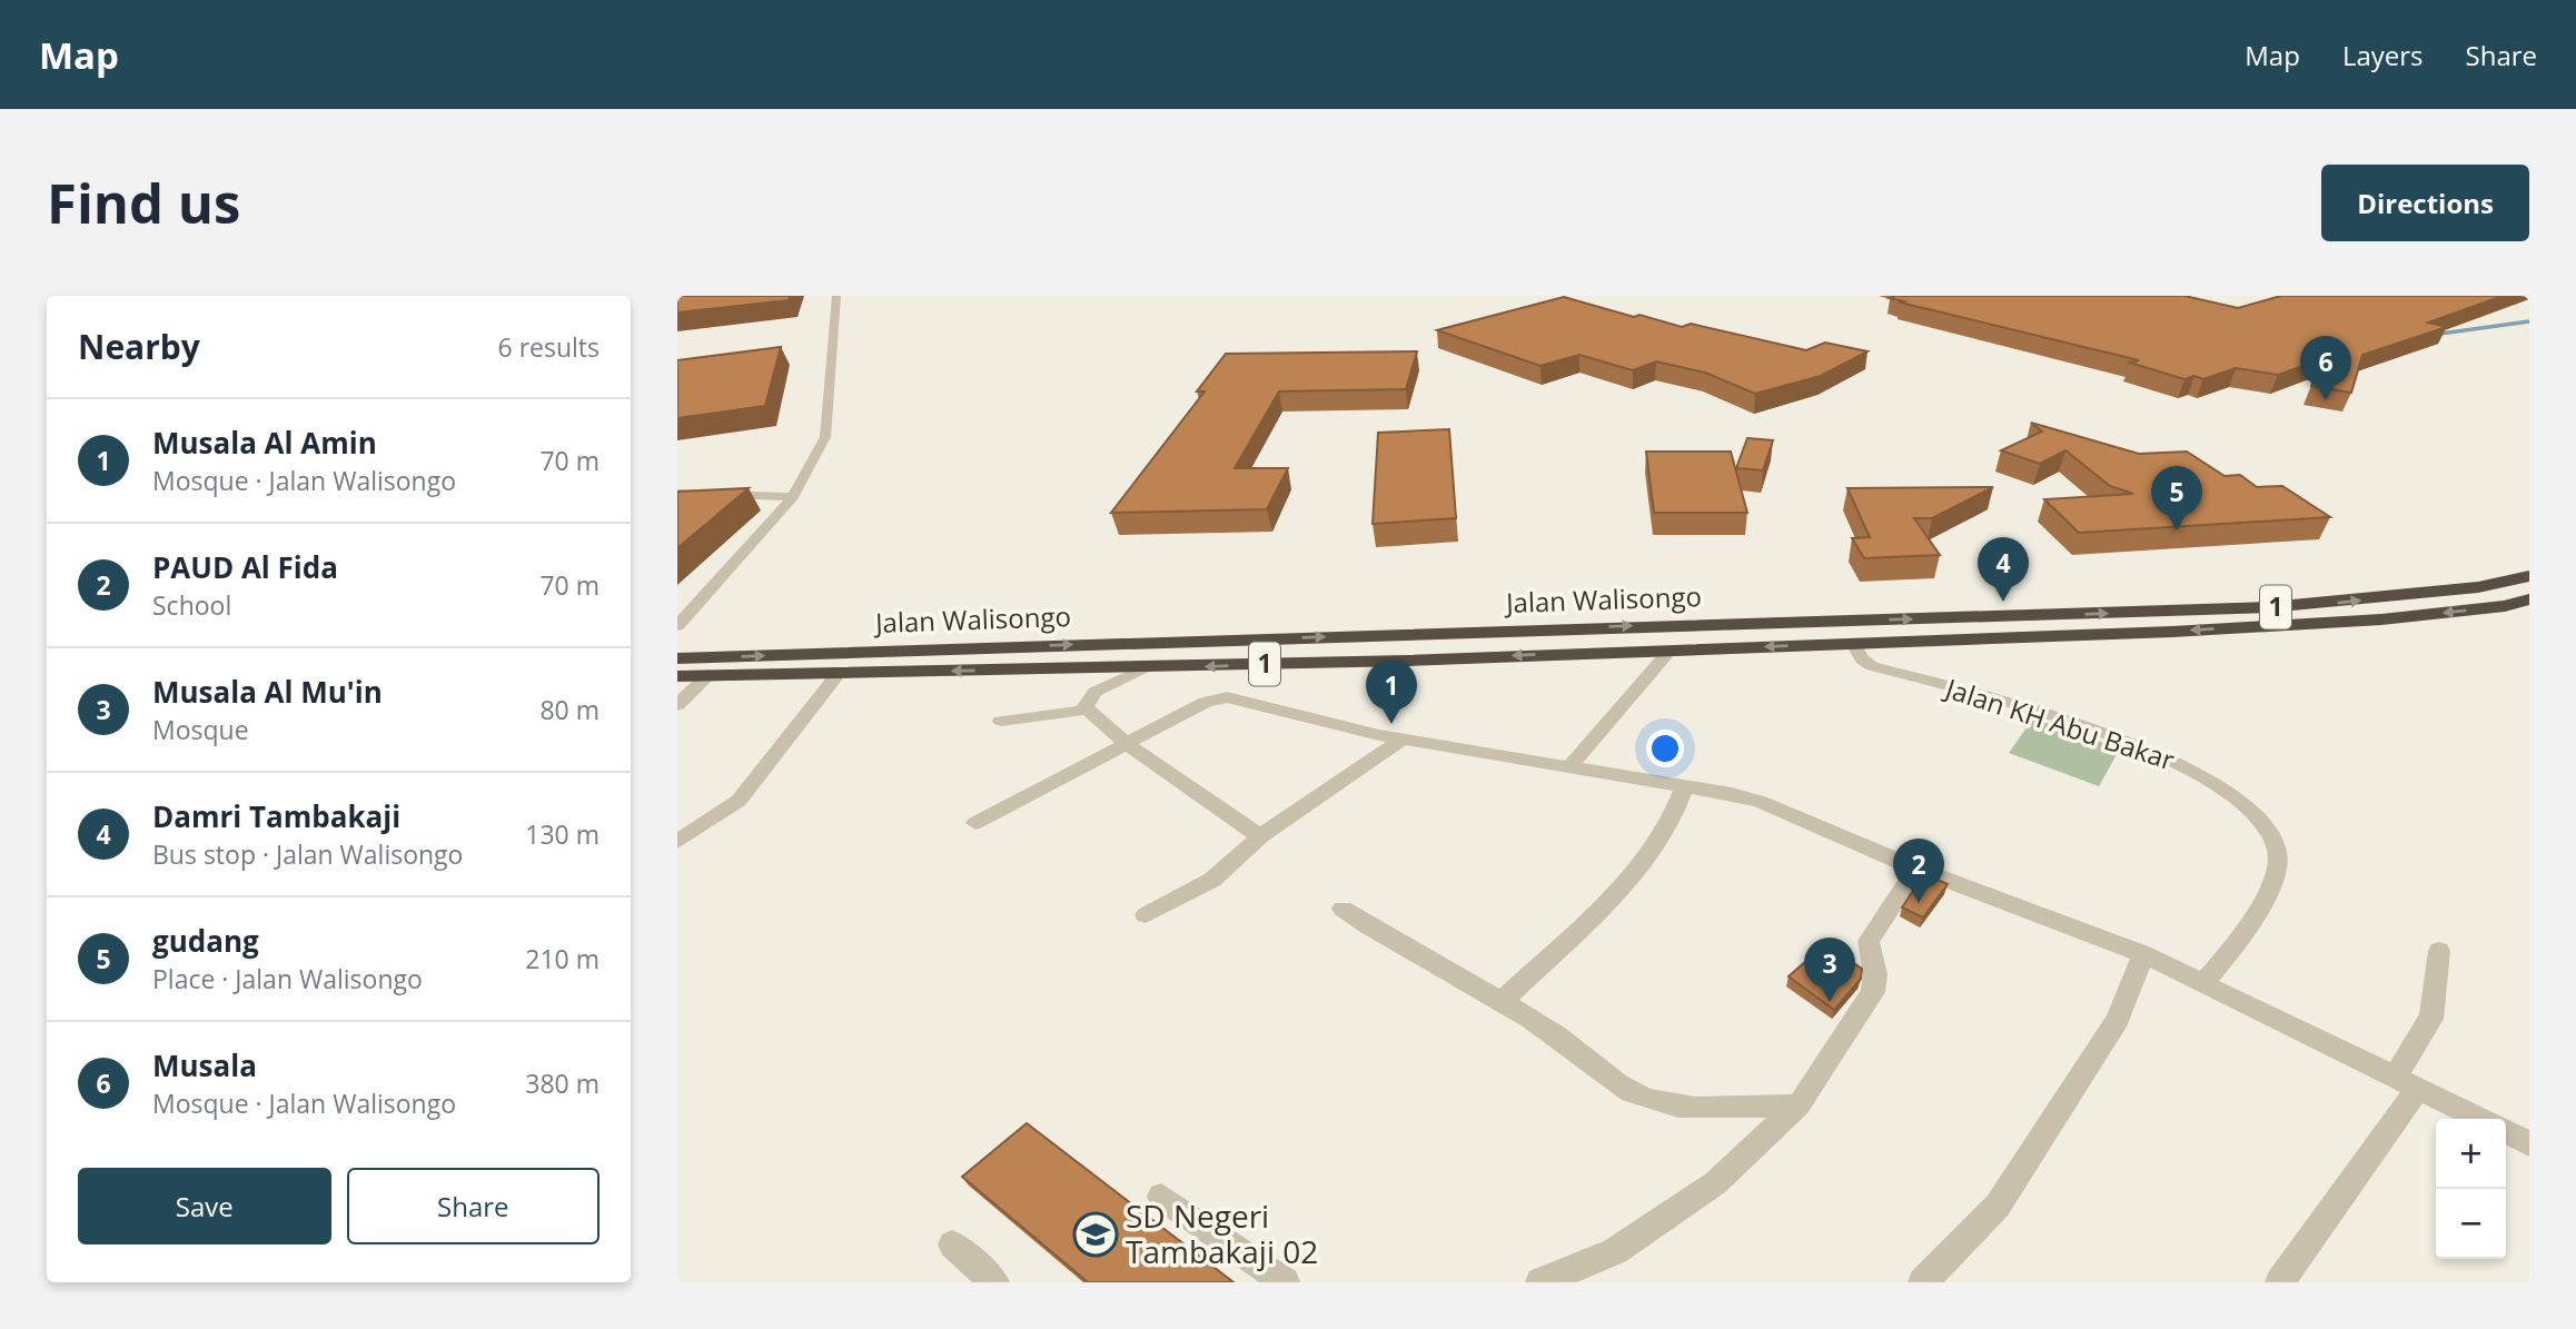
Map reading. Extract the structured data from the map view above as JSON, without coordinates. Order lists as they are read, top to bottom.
{
  "streets": {
    "highway": ["Jalan Walisongo", "1"],
    "street": ["Jalan KH Abu Bakar"]
  },
  "crossings": [
    ["Jalan Walisongo", "Jalan KH Abu Bakar"]
  ],
  "places": {
    "school or university": ["SD Negeri Tambakaji 02"]
  },
  "page": {
    "header": "Map",
    "nav": ["Map", "Layers", "Share"],
    "buttons": [
      "Directions",
      ["Save", "Share"]
    ],
    "title": "Find us",
    "heading": ["Nearby", "6 results"],
    "pins": [
      "6",
      "5",
      "4",
      "1",
      "2",
      "3"
    ],
    "list": [
      {
        "mark": "1",
        "name": "Musala Al Amin",
        "note": "Mosque · Jalan Walisongo",
        "value": "70 m"
      },
      {
        "mark": "2",
        "name": "PAUD Al Fida",
        "note": "School",
        "value": "70 m"
      },
      {
        "mark": "3",
        "name": "Musala Al Mu'in",
        "note": "Mosque",
        "value": "80 m"
      },
      {
        "mark": "4",
        "name": "Damri Tambakaji",
        "note": "Bus stop · Jalan Walisongo",
        "value": "130 m"
      },
      {
        "mark": "5",
        "name": "gudang",
        "note": "Place · Jalan Walisongo",
        "value": "210 m"
      },
      {
        "mark": "6",
        "name": "Musala",
        "note": "Mosque · Jalan Walisongo",
        "value": "380 m"
      }
    ],
    "map_buttons": ["+", "−"]
  }
}
